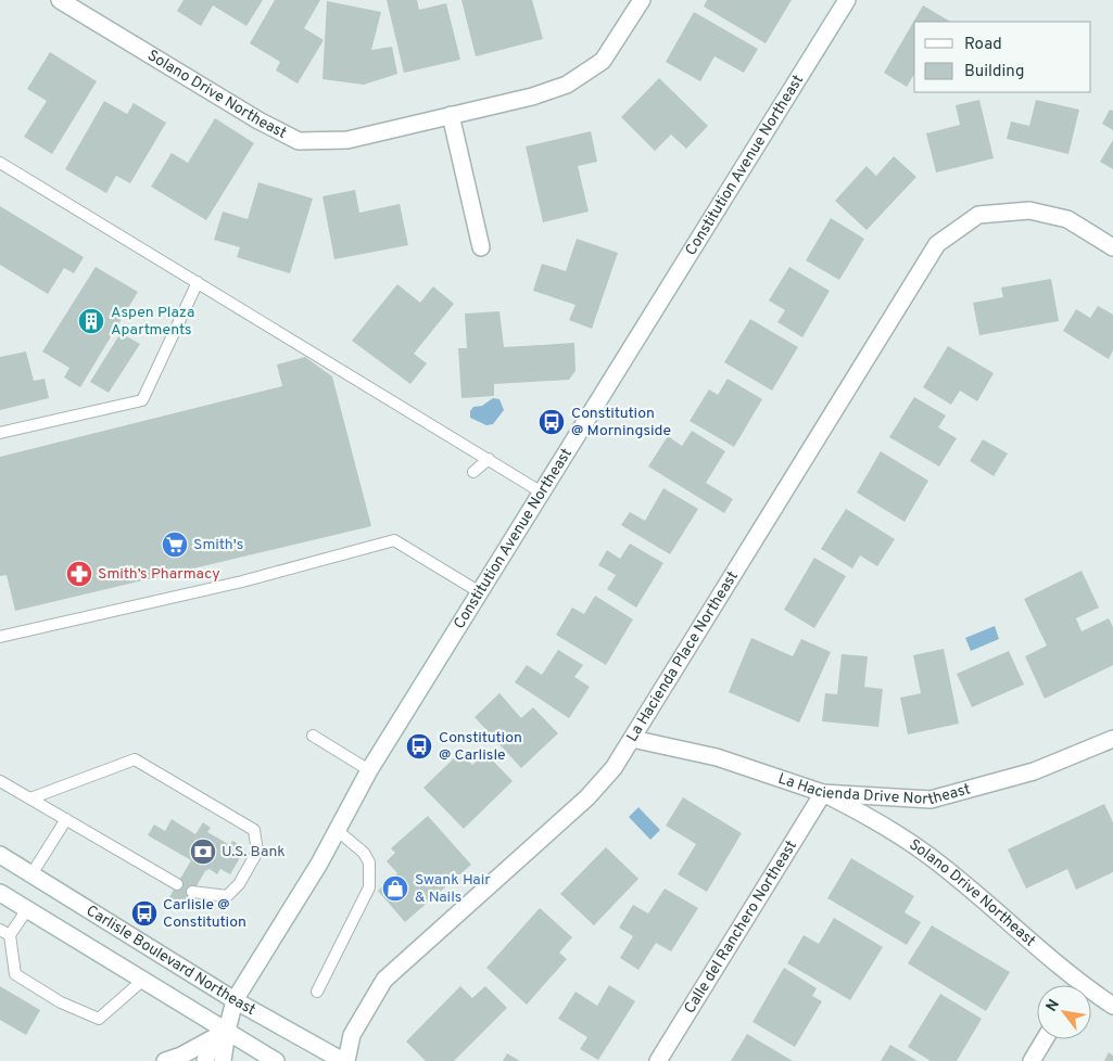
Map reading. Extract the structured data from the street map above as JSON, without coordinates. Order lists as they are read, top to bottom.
{
  "streets": {
    "street": [
      "Solano Drive Northeast",
      "Constitution Avenue Northeast",
      "La Hacienda Place Northeast",
      "La Hacienda Drive Northeast",
      "Calle del Ranchero Northeast",
      "Carlisle Boulevard Northeast"
    ]
  },
  "crossings": [
    ["Solano Drive Northeast", "La Hacienda Drive Northeast"],
    ["Solano Drive Northeast", "Calle del Ranchero Northeast"],
    ["Constitution Avenue Northeast", "Carlisle Boulevard Northeast"],
    ["La Hacienda Place Northeast", "La Hacienda Drive Northeast"],
    ["La Hacienda Place Northeast", "Carlisle Boulevard Northeast"],
    ["La Hacienda Drive Northeast", "Calle del Ranchero Northeast"]
  ],
  "places": {
    "building": ["Aspen Plaza Apartments"],
    "bus stop": ["Constitution @ Morningside", "Constitution @ Carlisle", "Carlisle @ Constitution"],
    "supermarket": ["Smith's"],
    "pharmacy": ["Smith’s Pharmacy"],
    "bank": ["U.S. Bank"],
    "shop": ["Swank Hair & Nails"]
  },
  "legend": ["Road", "Building"],
  "north": "top left"
}
